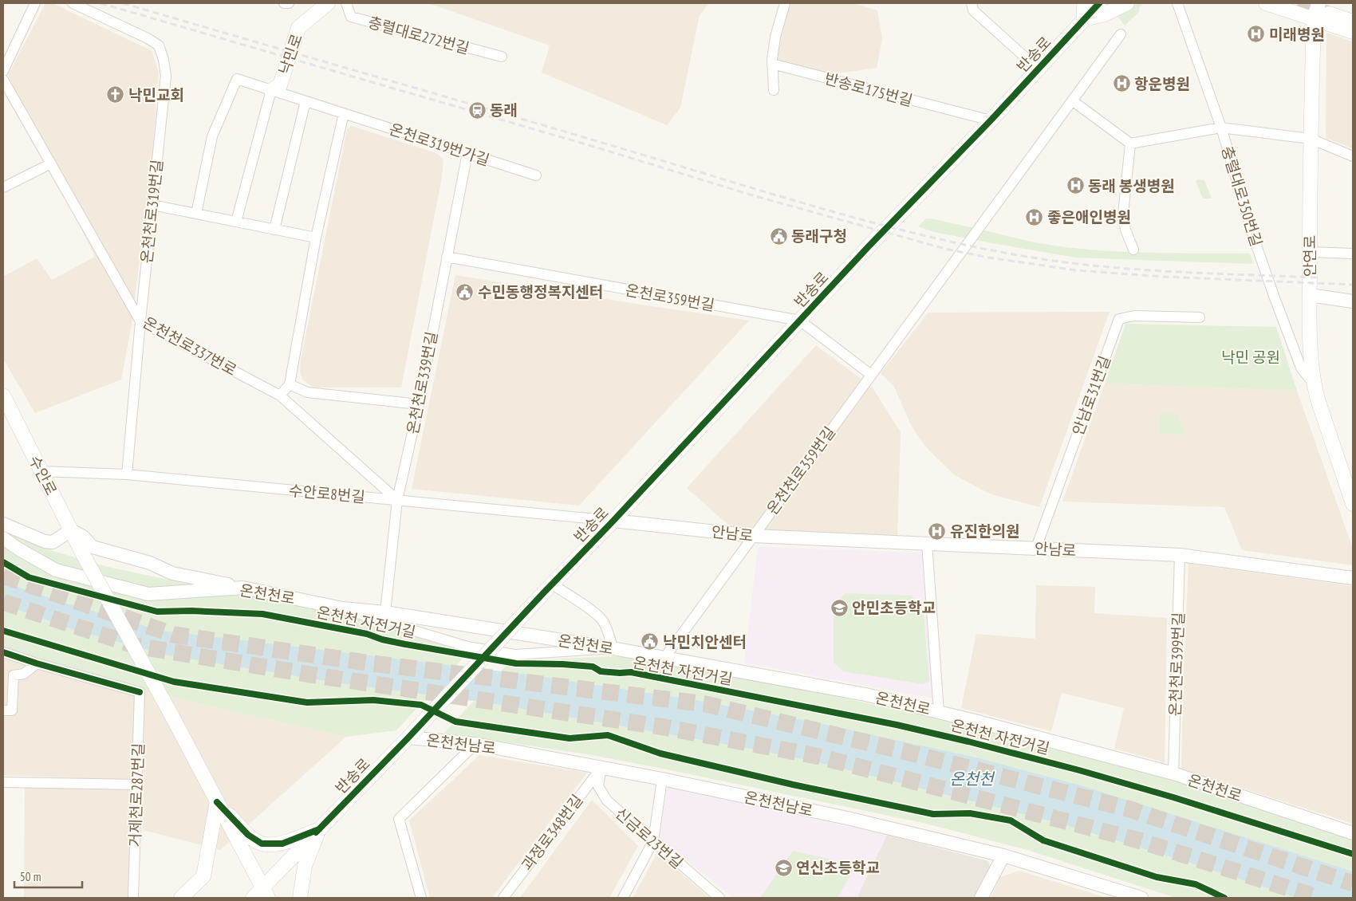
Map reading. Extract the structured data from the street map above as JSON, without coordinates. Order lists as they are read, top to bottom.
{
  "streets": {
    "main road": [
      "낙민로",
      "반송로",
      "안연로",
      "수안로"
    ],
    "street": [
      "충렬대로272번길",
      "반송로175번길",
      "온천로319번가길",
      "충렬대로350번길",
      "온천천로319번길",
      "온천로359번길",
      "온천천로337번로",
      "온천천로339번길",
      "안남로31번길",
      "온천천로359번길",
      "수안로8번길",
      "안남로",
      "온천천로",
      "온천천로399번길",
      "온천천남로",
      "거제천로287번길",
      "과정로348번길",
      "신금로23번길"
    ],
    "cycle path": ["온천천 자전거길"]
  },
  "crossings": [
    ["낙민로", "온천로319번가길"],
    ["반송로", "반송로175번길"],
    ["반송로", "온천로359번길"],
    ["반송로", "수안로"],
    ["반송로", "수안로8번길"],
    ["반송로", "안남로"],
    ["반송로", "온천천남로"],
    ["온천로319번가길", "온천천로339번길"],
    ["충렬대로350번길", "안연로"],
    ["온천천로319번길", "온천천로337번로"],
    ["온천천로319번길", "수안로8번길"],
    ["온천로359번길", "온천천로339번길"],
    ["온천천로337번로", "온천천로339번길"],
    ["온천천로337번로", "수안로8번길"],
    ["온천천로339번길", "수안로8번길"],
    ["온천천로339번길", "온천천로"],
    ["안남로31번길", "안남로"],
    ["온천천로359번길", "안남로"],
    ["온천천로359번길", "온천천로"],
    ["수안로", "수안로8번길"],
    ["수안로8번길", "안남로"],
    ["안남로", "온천천로399번길"],
    ["온천천로", "온천천로399번길"],
    ["온천천남로", "과정로348번길"],
    ["온천천남로", "신금로23번길"],
    ["과정로348번길", "신금로23번길"]
  ],
  "water": ["온천천"],
  "parks": ["낙민 공원"],
  "places": {
    "hospital": [
      "미래병원",
      "항운병원",
      "동래 봉생병원",
      "좋은애인병원",
      "유진한의원"
    ],
    "church": ["낙민교회"],
    "station": ["동래"],
    "public building": ["동래구청", "수민동행정복지센터", "낙민치안센터"],
    "school or university": ["안민초등학교", "연신초등학교"]
  },
  "scale_bar": "50 m"
}
